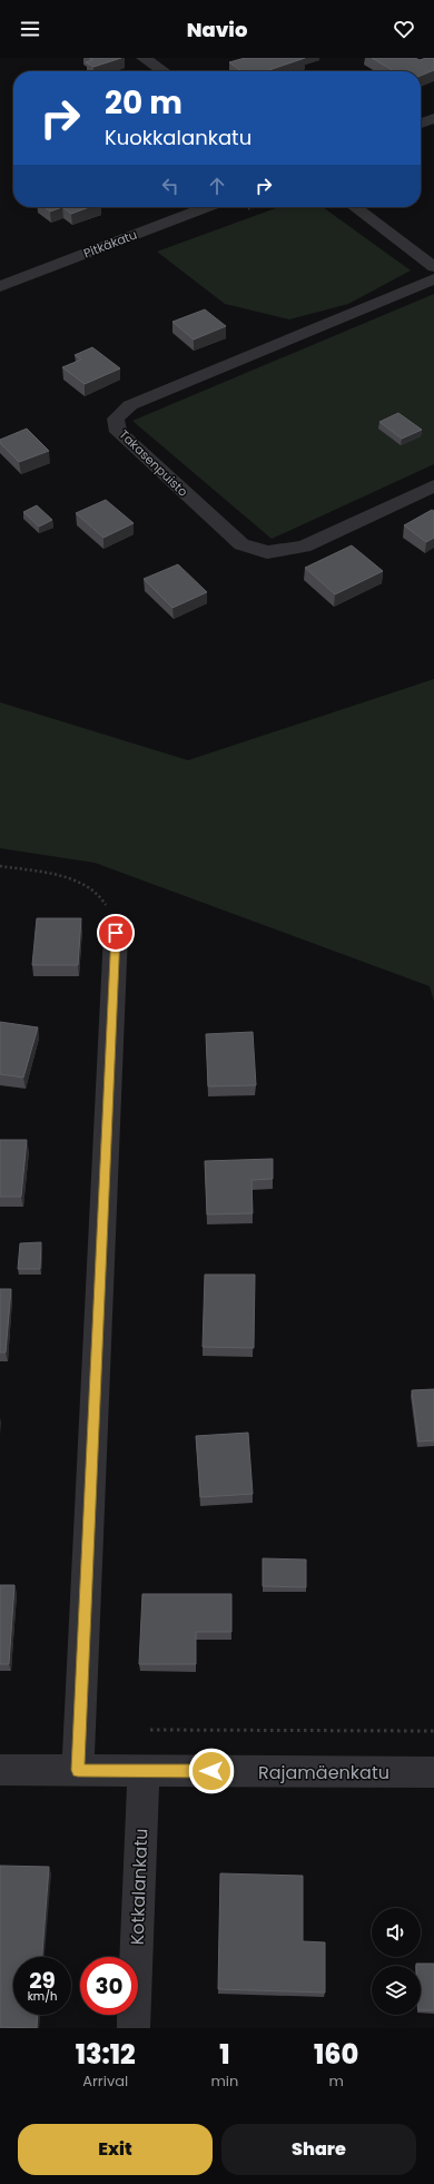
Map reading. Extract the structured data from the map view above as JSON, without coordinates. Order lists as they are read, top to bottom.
{
  "streets": {
    "street": [
      "Pitkäkatu",
      "Takasenpuisto",
      "Rajamäenkatu",
      "Kotkalankatu"
    ]
  },
  "crossings": [
    ["Rajamäenkatu", "Kotkalankatu"]
  ],
  "page": {
    "header": "Navio",
    "turn": ["20 m", "Kuokkalankatu"],
    "speed": "29 km/h",
    "limit": "30",
    "eta": [
      "13:12",
      "Arrival",
      "1",
      "min",
      "160",
      "m"
    ],
    "buttons": ["Exit", "Share"]
  }
}
